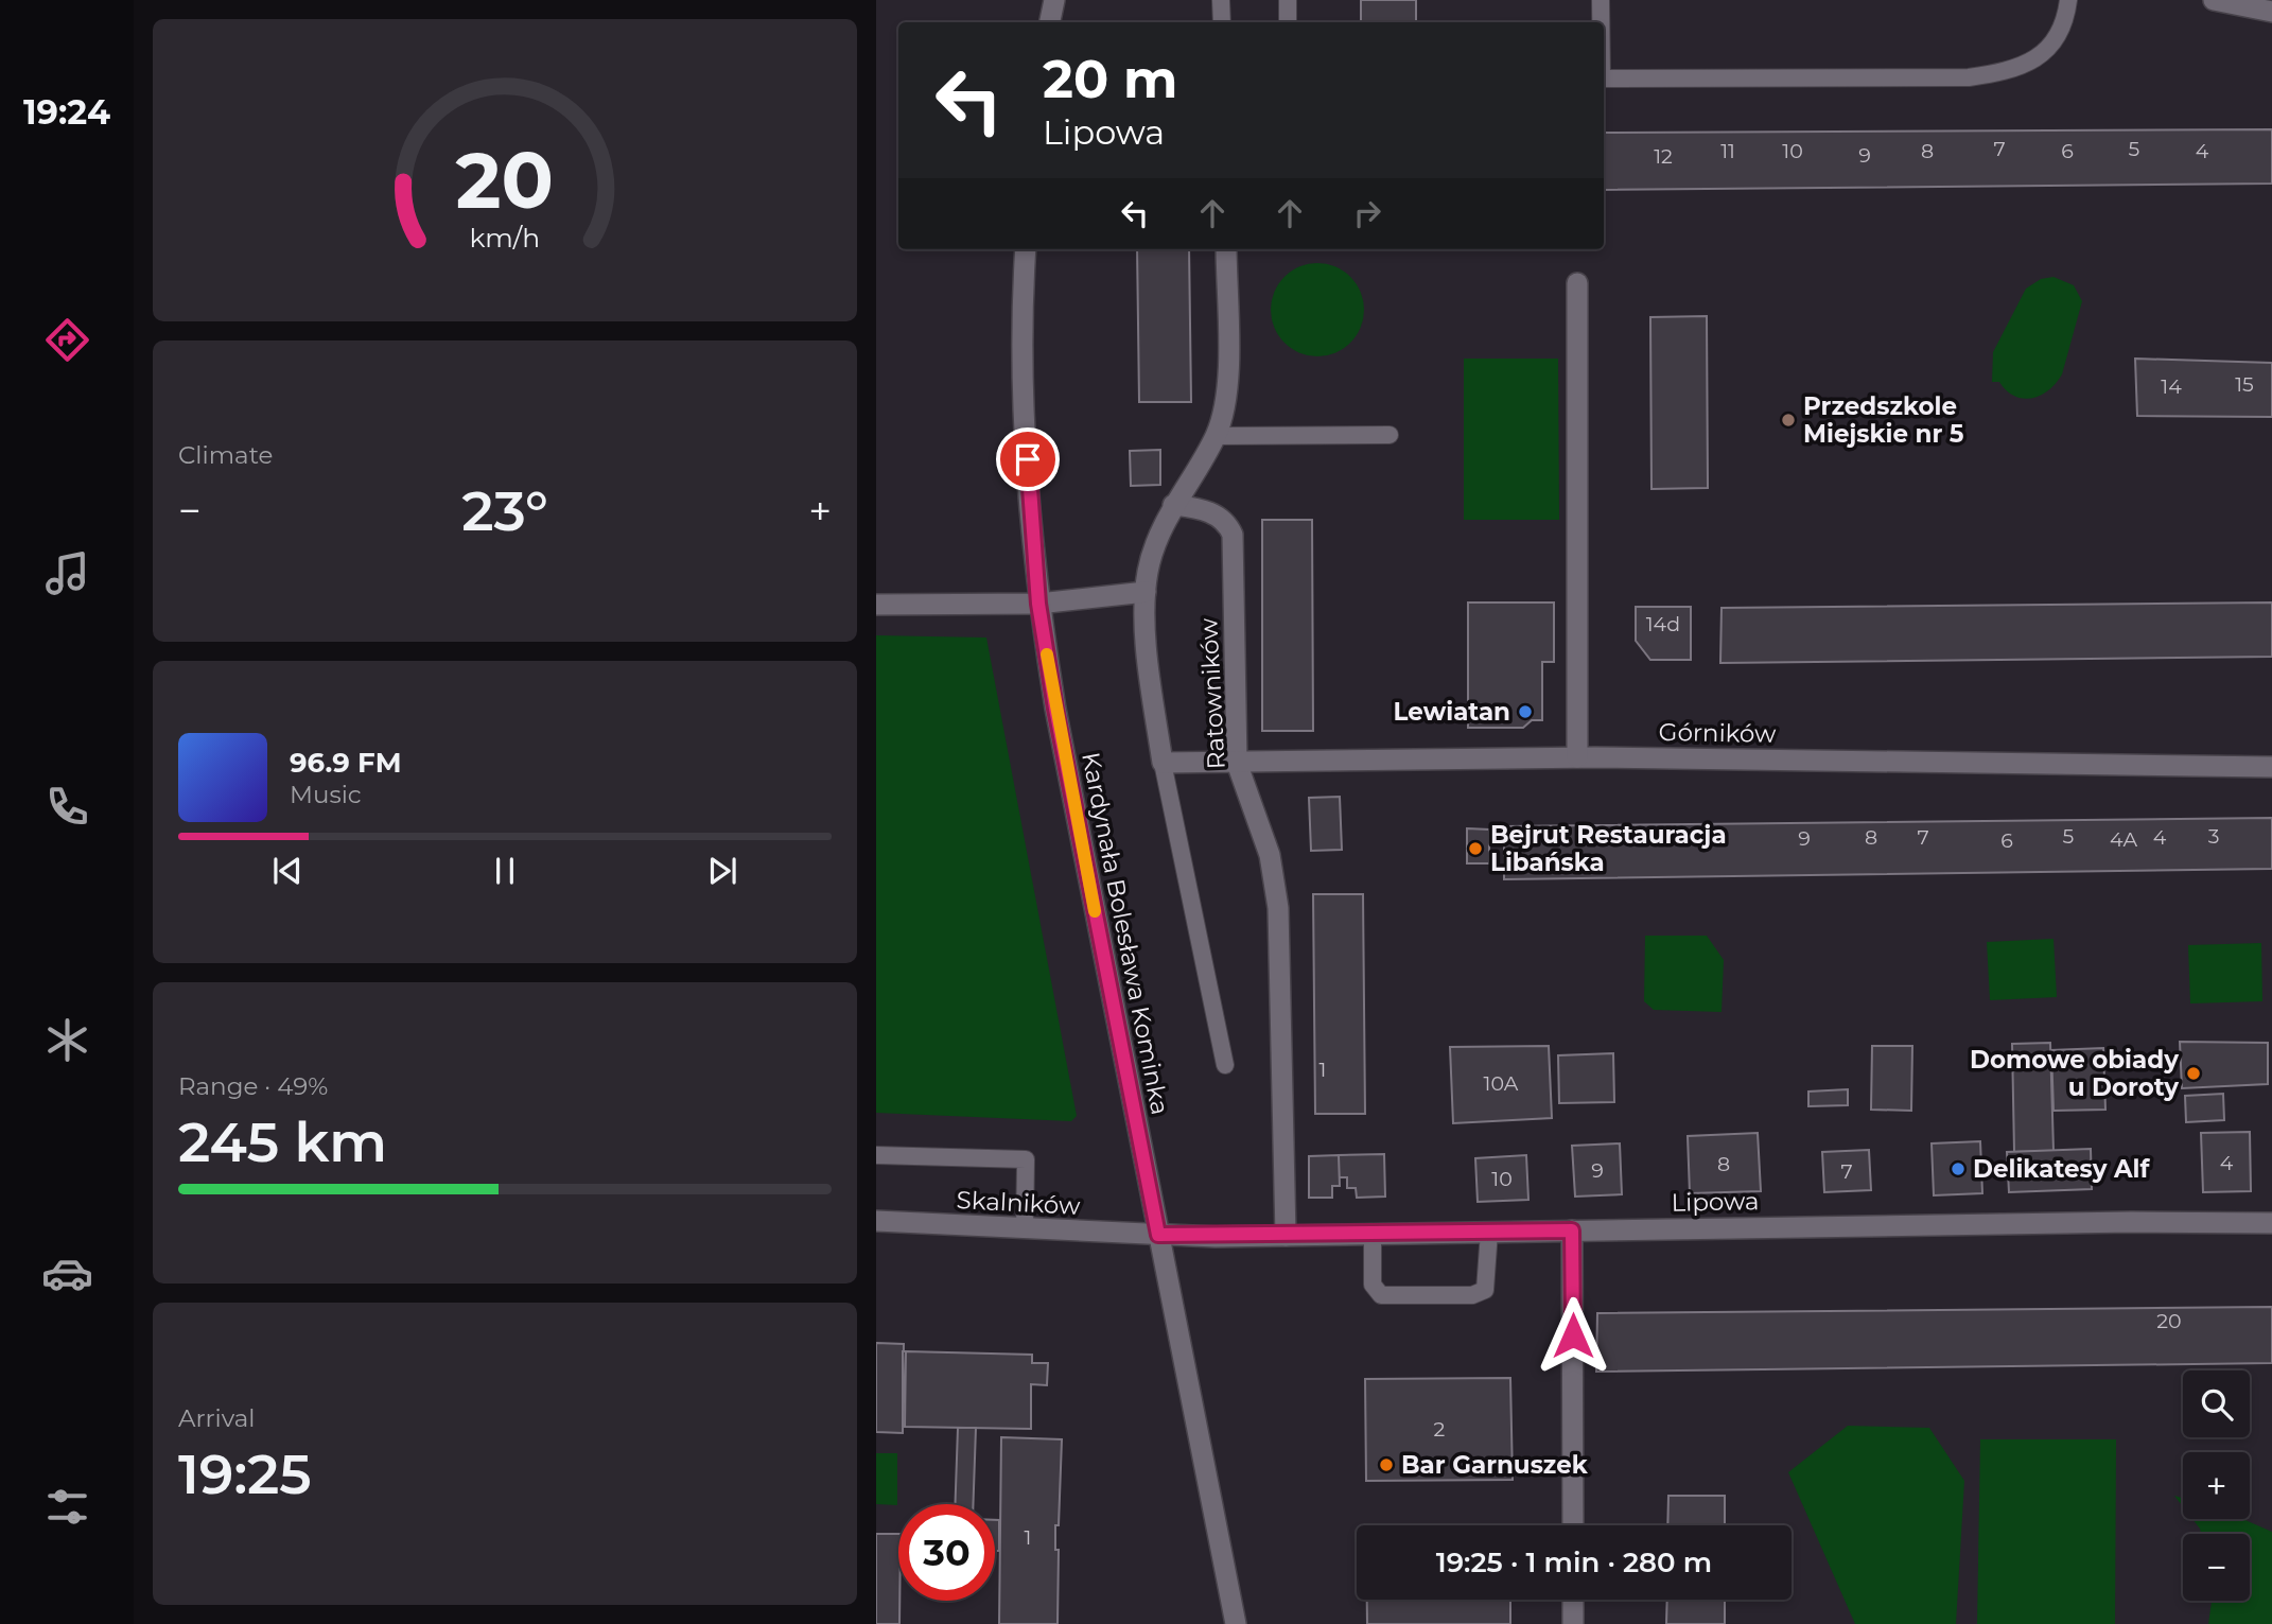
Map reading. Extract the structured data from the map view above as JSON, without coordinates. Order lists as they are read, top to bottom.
{
  "streets": {
    "street": [
      "Ratowników",
      "Górników",
      "Kardynała Bolesława Kominka",
      "Lipowa",
      "Skalników"
    ]
  },
  "crossings": [
    ["Ratowników", "Górników"],
    ["Ratowników", "Lipowa"],
    ["Kardynała Bolesława Kominka", "Lipowa"],
    ["Kardynała Bolesława Kominka", "Skalników"],
    ["Lipowa", "Skalników"]
  ],
  "places": [
    "Przedszkole Miejskie nr 5",
    "Lewiatan",
    "Bejrut Restauracja Libańska",
    "Domowe obiady u Doroty",
    "Delikatesy Alf",
    "Bar Garnuszek"
  ],
  "house_numbers": [
    "7",
    "5",
    "11",
    "10",
    "8",
    "6",
    "4",
    "9",
    "12",
    "15",
    "14",
    "14d",
    "5",
    "3",
    "8",
    "7",
    "4",
    "9",
    "4A",
    "6",
    "1",
    "10A",
    "4",
    "8",
    "9",
    "7",
    "10",
    "20",
    "2",
    "1"
  ],
  "page": {
    "tabs": "19:24",
    "turn": ["20 m", "Lipowa"],
    "tile": [
      "Climate",
      ["Range · 49%", "245 km"],
      ["Arrival", "19:25"]
    ],
    "heat": ["−", "23°", "+"],
    "song": ["96.9 FM", "Music"],
    "map_buttons": ["+", "−"],
    "limit": "30",
    "trip": "19:25 · 1 min · 280 m",
    "gauge": ["20", "km/h"]
  }
}
